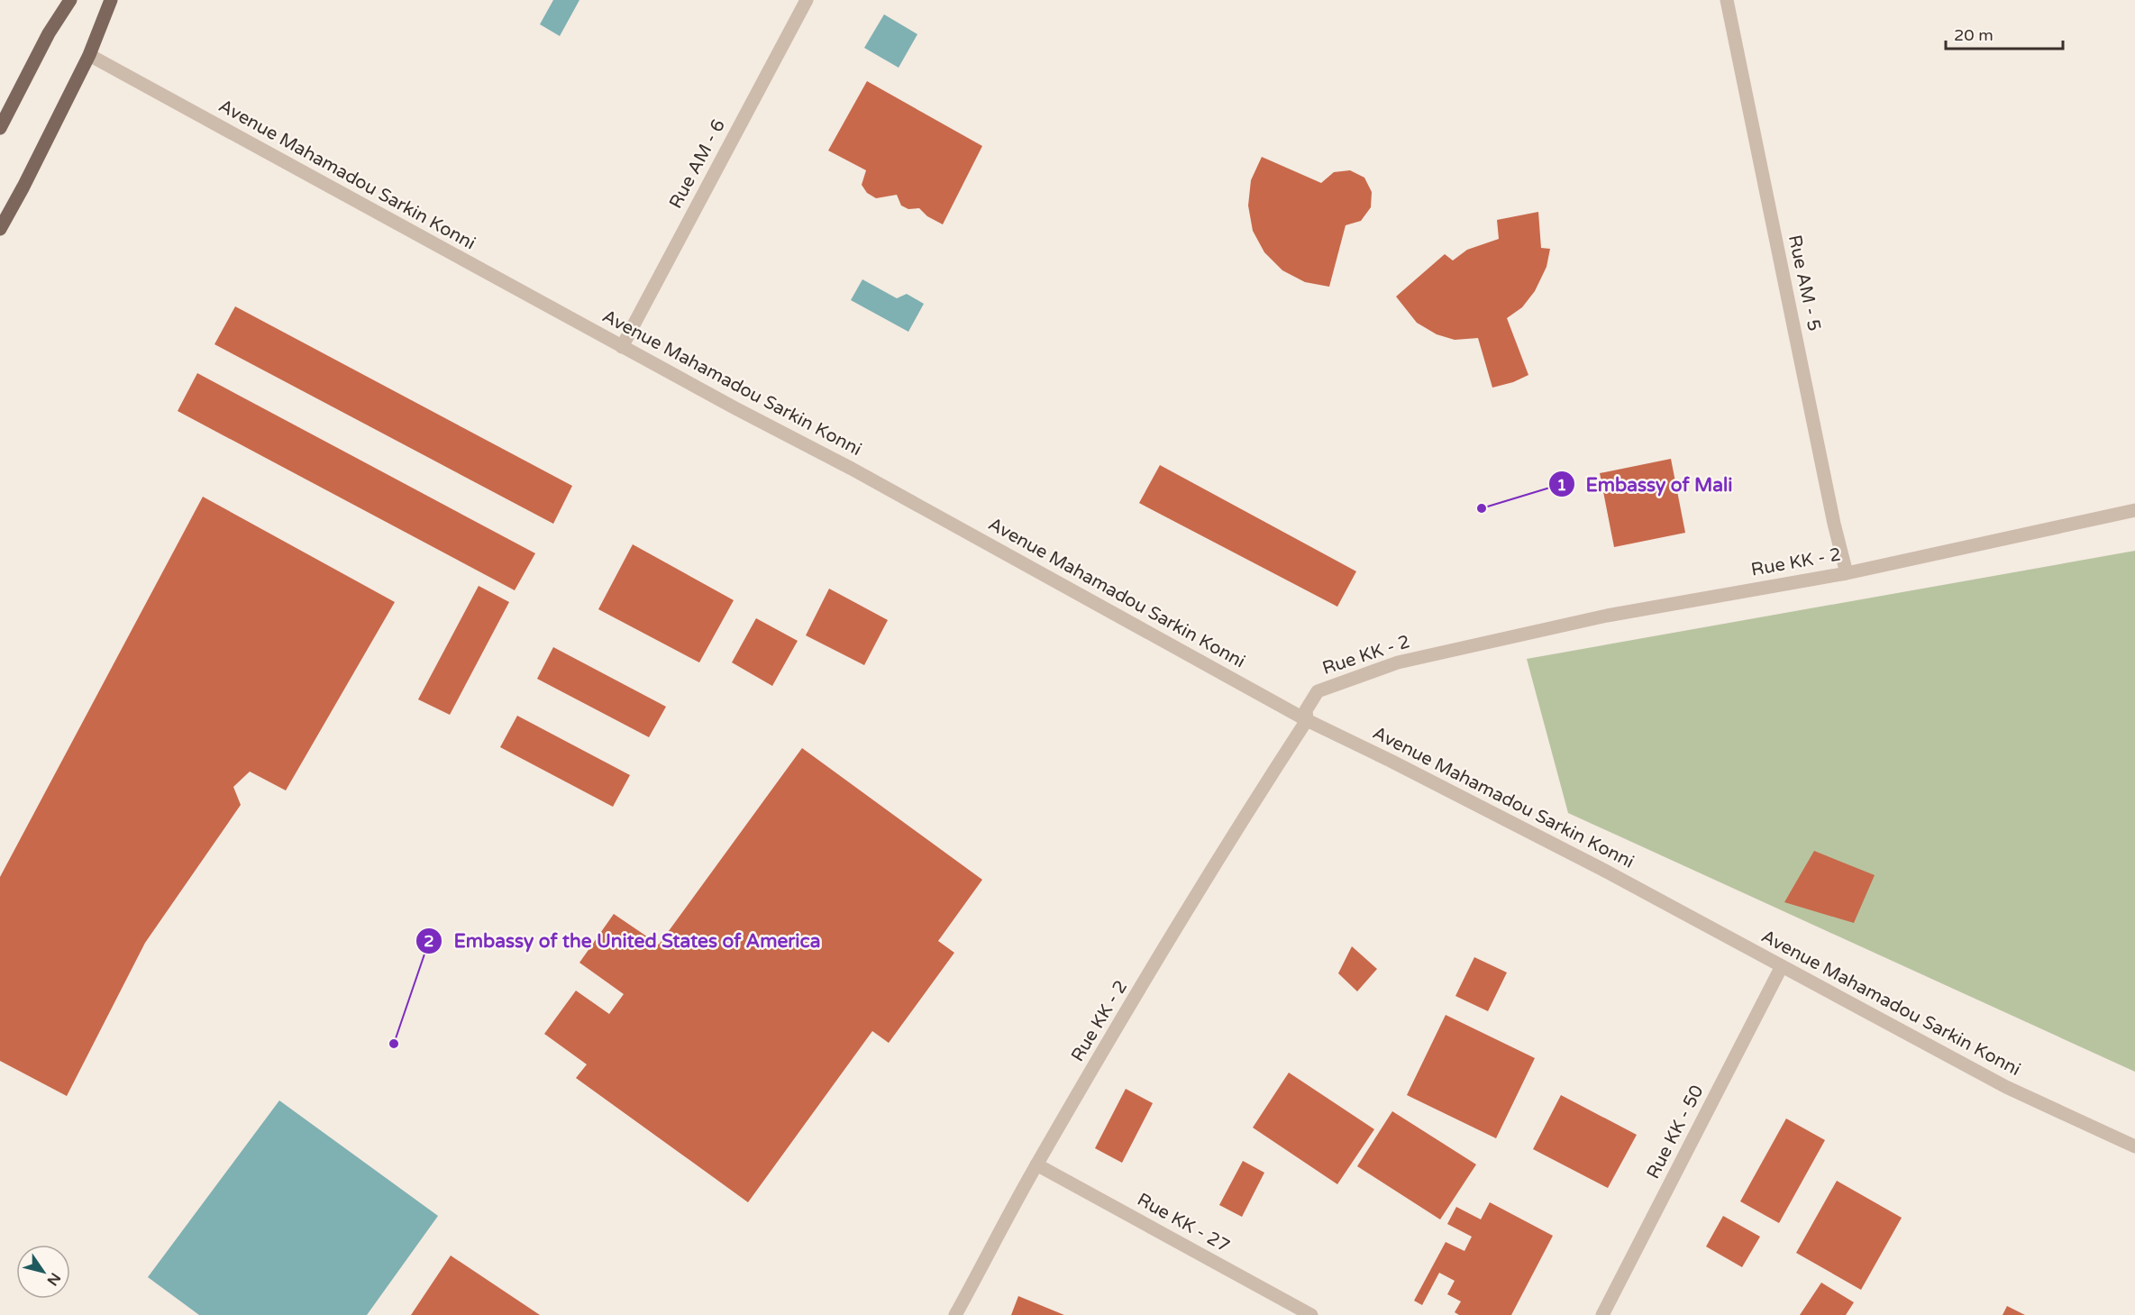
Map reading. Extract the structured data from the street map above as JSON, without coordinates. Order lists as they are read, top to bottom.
{
  "streets": {
    "street": [
      "Rue AM - 6",
      "Avenue Mahamadou Sarkin Konni",
      "Rue AM - 5",
      "Rue KK - 2",
      "Rue KK - 50",
      "Rue KK - 27"
    ]
  },
  "crossings": [
    ["Rue AM - 6", "Avenue Mahamadou Sarkin Konni"],
    ["Avenue Mahamadou Sarkin Konni", "Rue KK - 2"],
    ["Avenue Mahamadou Sarkin Konni", "Rue KK - 50"],
    ["Rue AM - 5", "Rue KK - 2"],
    ["Rue KK - 2", "Rue KK - 27"]
  ],
  "places": ["Embassy of Mali", "Embassy of the United States of America"],
  "scale_bar": "20 m",
  "north": "bottom right"
}
